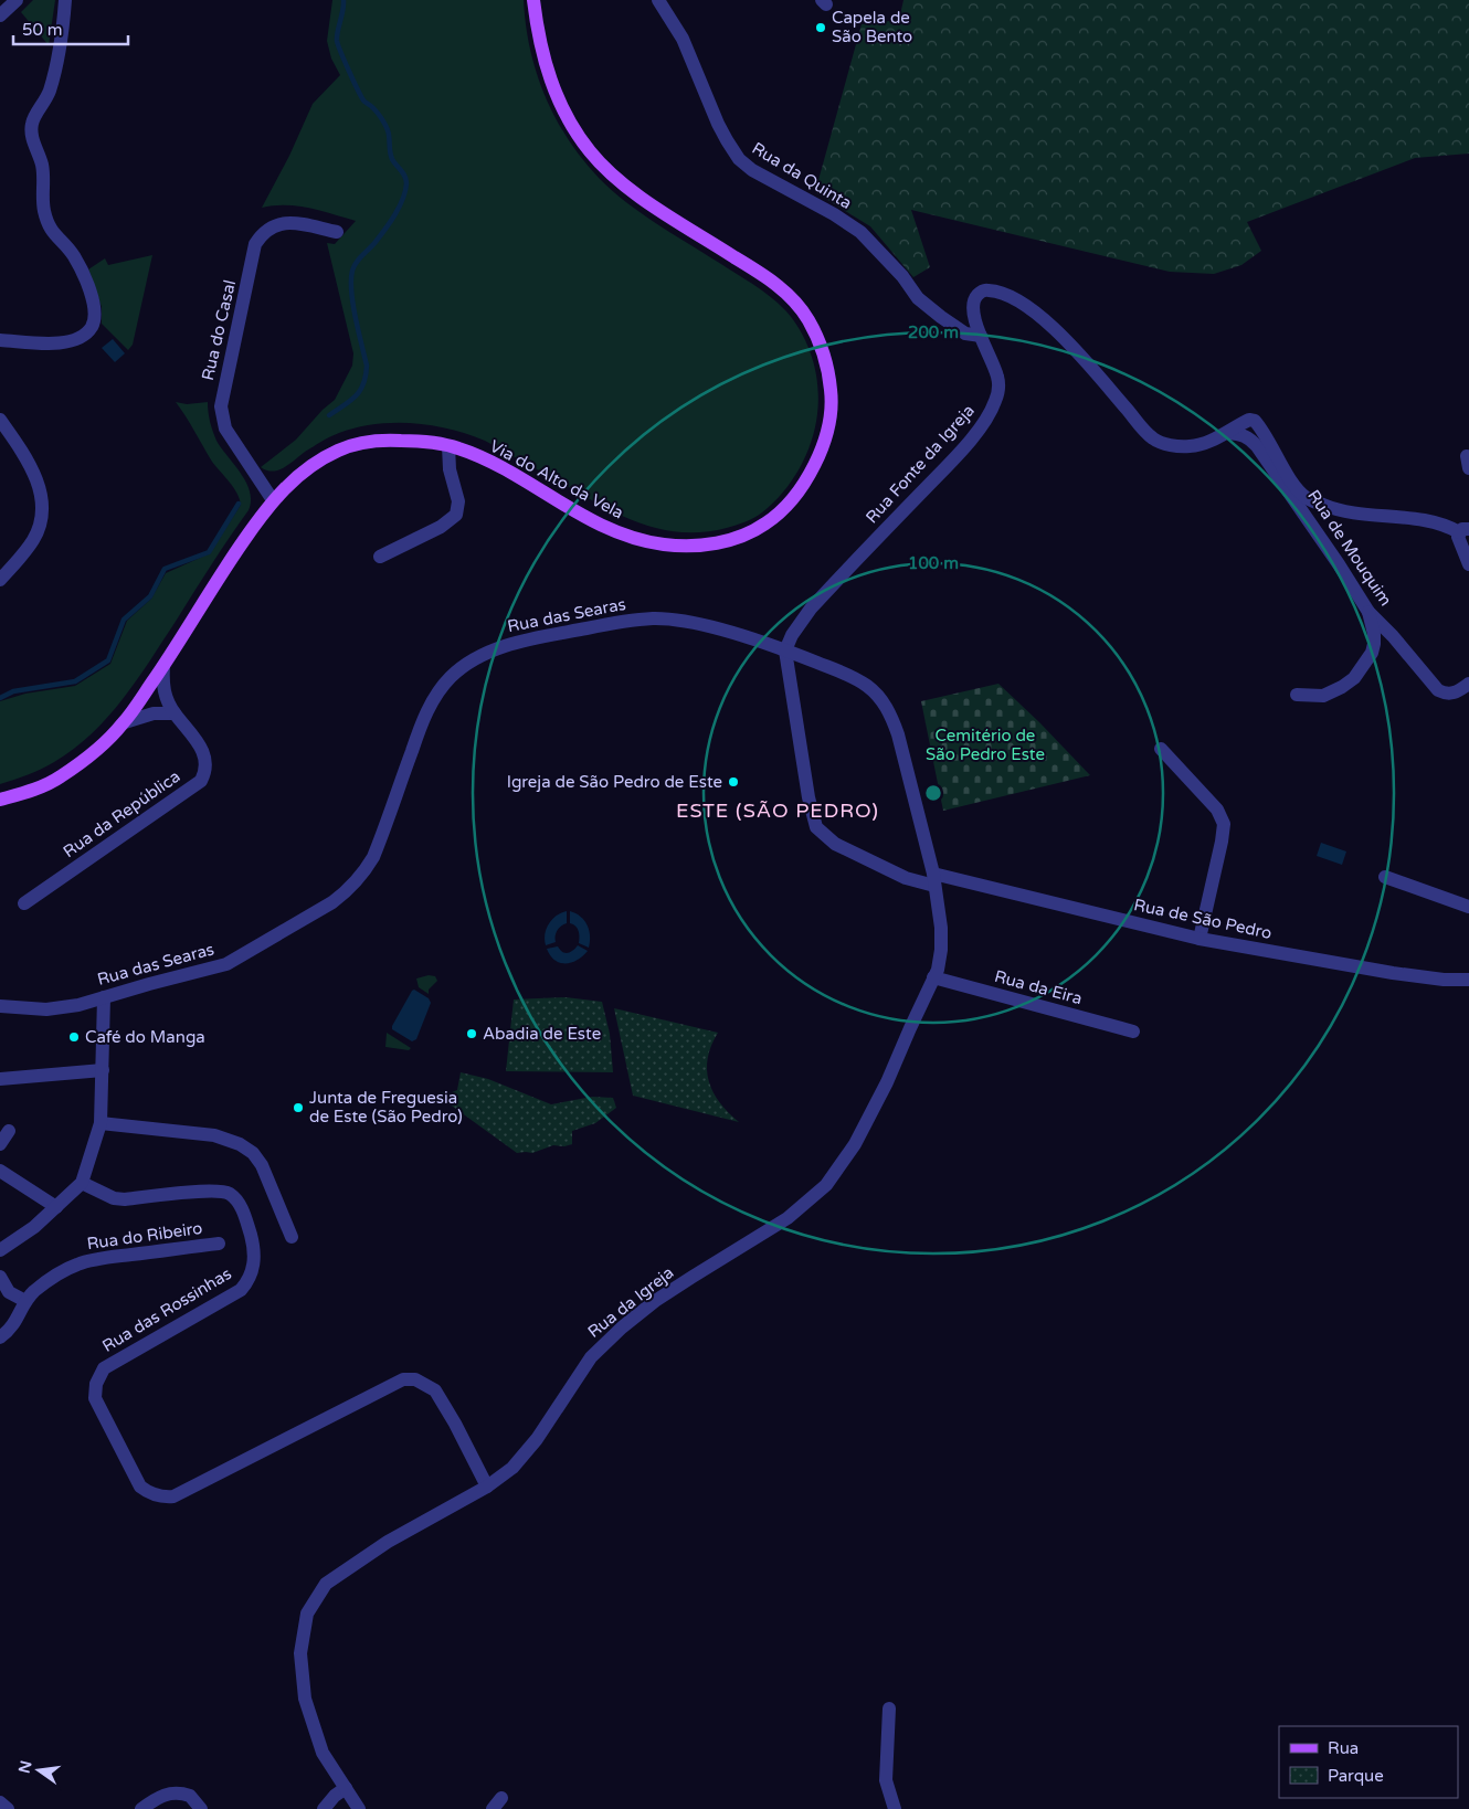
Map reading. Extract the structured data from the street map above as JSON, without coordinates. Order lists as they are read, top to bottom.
{
  "streets": {
    "main road": ["Via do Alto da Vela"],
    "street": [
      "Rua da Quinta",
      "Rua do Casal",
      "Rua Fonte da Igreja",
      "Rua de Mouquim",
      "Rua das Searas",
      "Rua da República",
      "Rua de São Pedro",
      "Rua da Eira",
      "Rua do Ribeiro",
      "Rua da Igreja",
      "Rua das Rossinhas"
    ]
  },
  "crossings": [
    ["Rua da Quinta", "Rua Fonte da Igreja"],
    ["Rua do Casal", "Via do Alto da Vela"],
    ["Rua Fonte da Igreja", "Rua de Mouquim"],
    ["Rua Fonte da Igreja", "Rua das Searas"],
    ["Rua Fonte da Igreja", "Rua de São Pedro"],
    ["Via do Alto da Vela", "Rua da República"],
    ["Rua das Searas", "Rua de São Pedro"],
    ["Rua das Searas", "Rua da Igreja"],
    ["Rua de São Pedro", "Rua da Igreja"],
    ["Rua da Eira", "Rua da Igreja"],
    ["Rua da Igreja", "Rua das Rossinhas"]
  ],
  "districts": ["ESTE (SÃO PEDRO)"],
  "parks": ["Cemitério de São Pedro Este"],
  "places": [
    "Capela de São Bento",
    "Igreja de São Pedro de Este",
    "Abadia de Este",
    "Café do Manga",
    "Junta de Freguesia de Este (São Pedro)"
  ],
  "legend": ["Rua", "Parque"],
  "scale_bar": "50 m",
  "north": "left",
  "rings": ["200 m", "100 m"]
}
